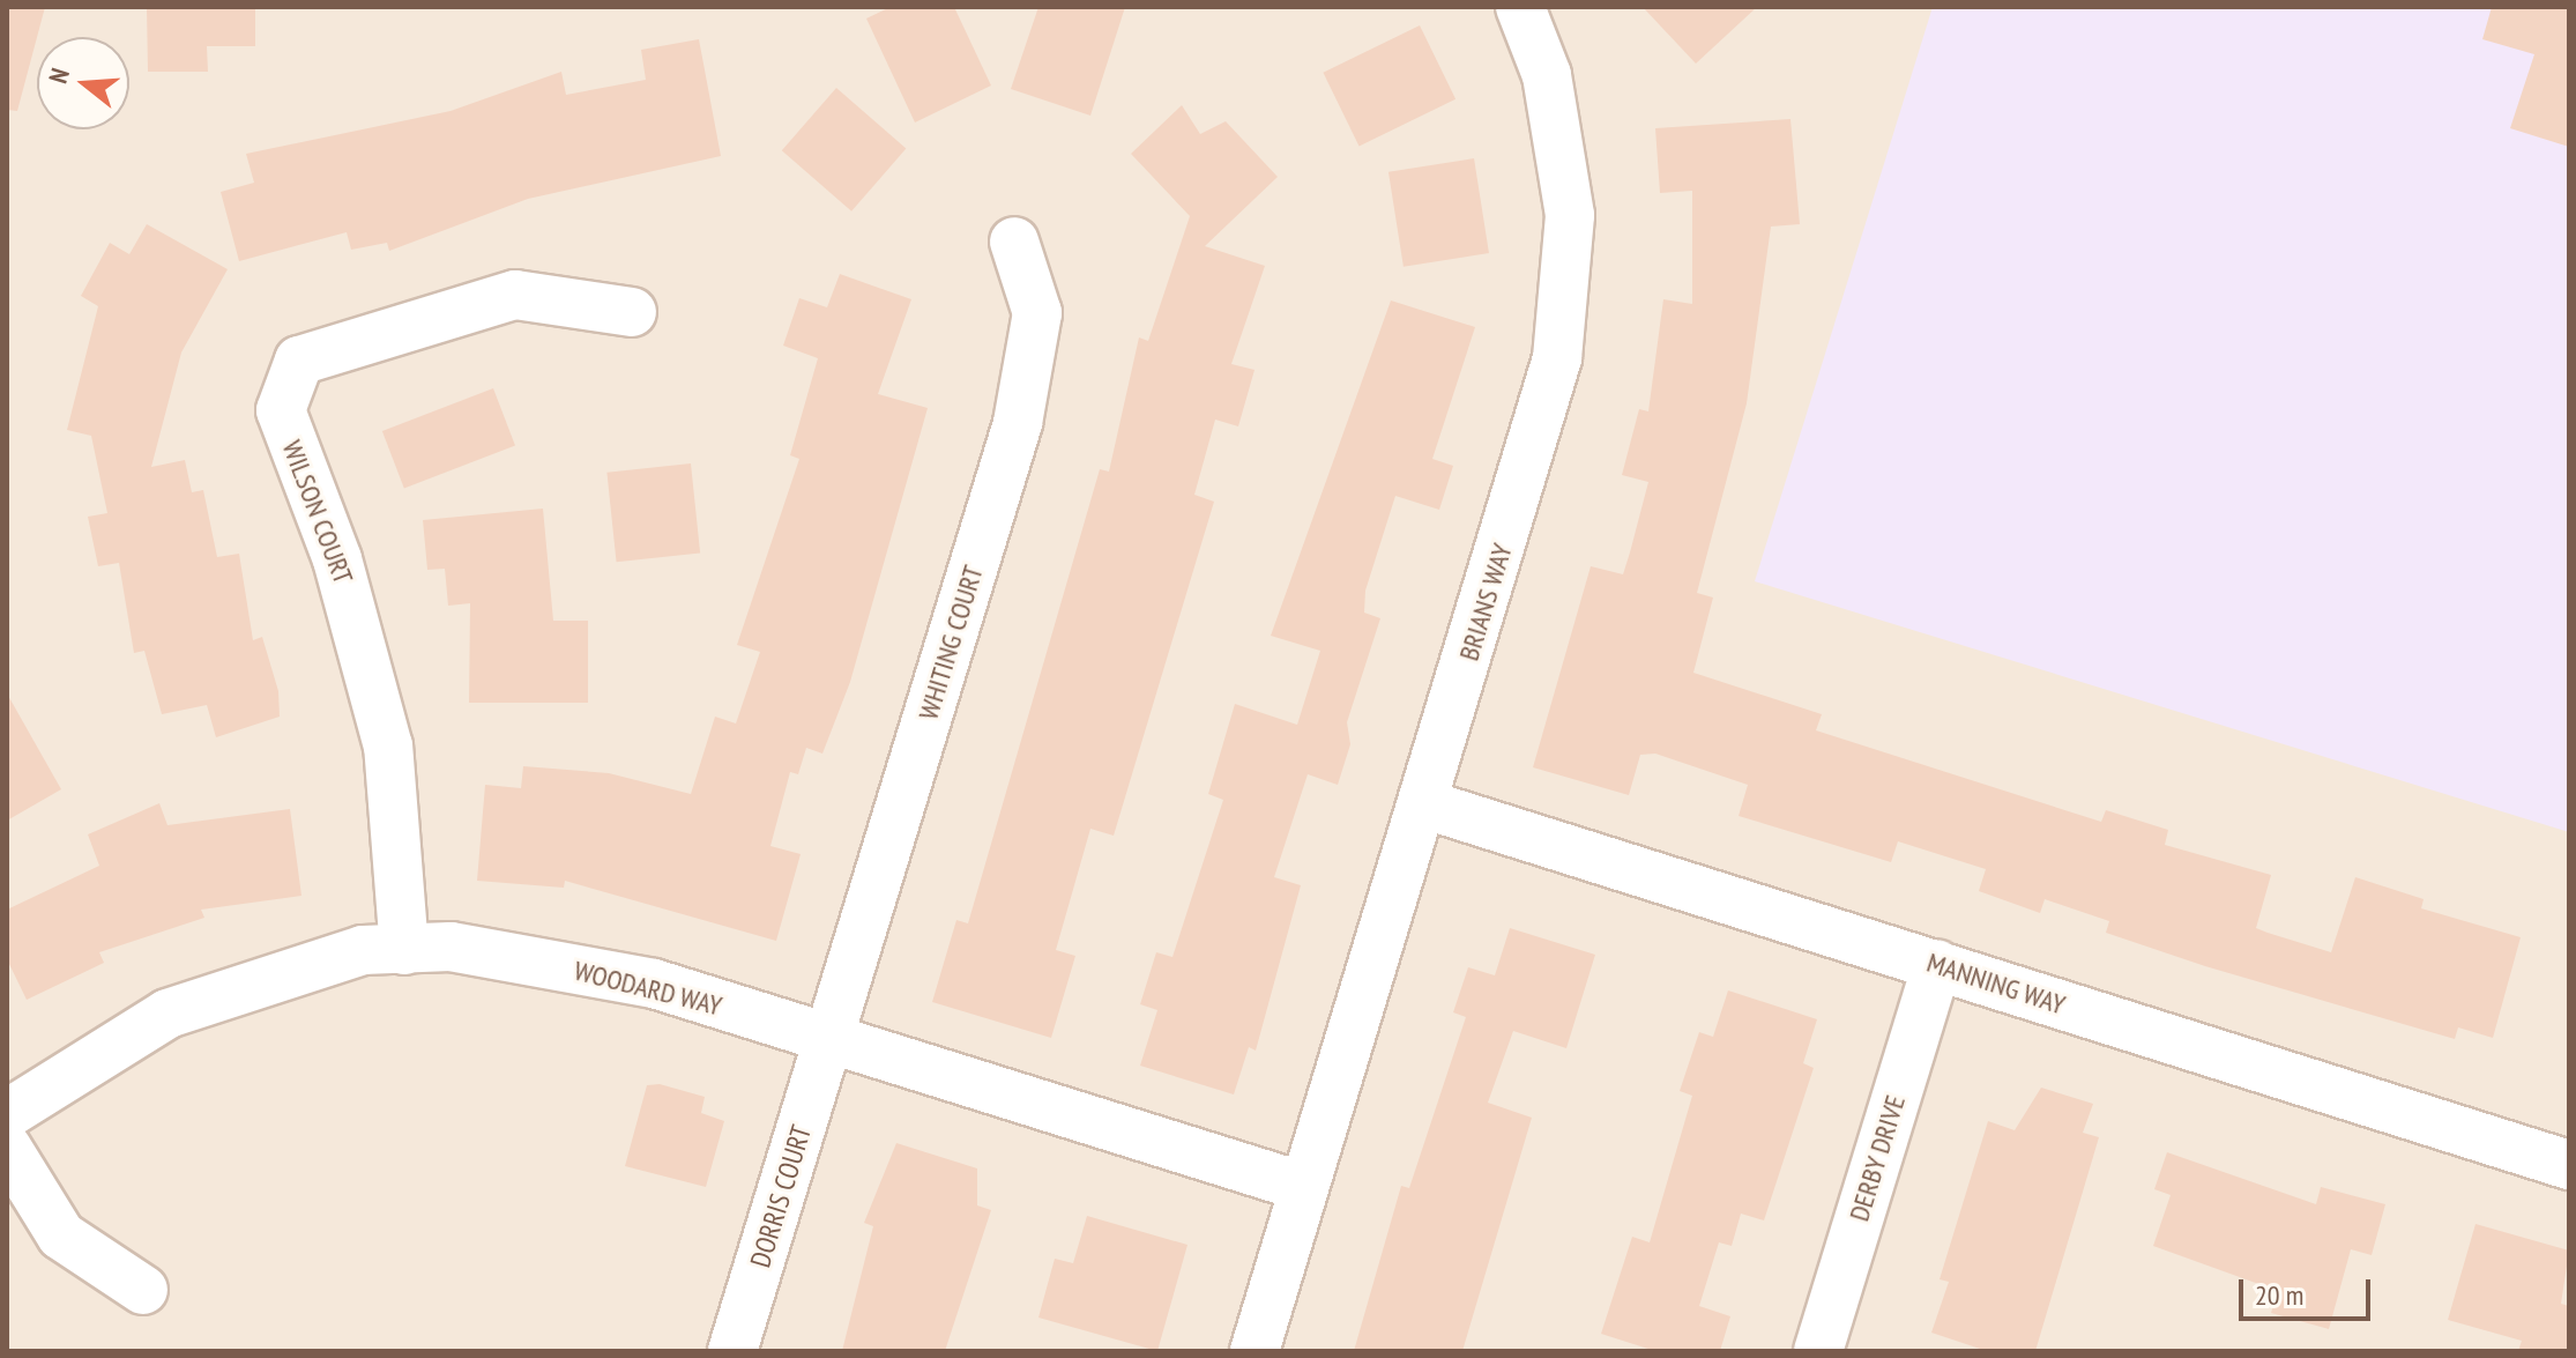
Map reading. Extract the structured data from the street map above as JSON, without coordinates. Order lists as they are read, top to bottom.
{
  "streets": {
    "street": [
      "WILSON COURT",
      "BRIANS WAY",
      "WHITING COURT",
      "MANNING WAY",
      "WOODARD WAY",
      "DERBY DRIVE",
      "DORRIS COURT"
    ]
  },
  "crossings": [
    ["WILSON COURT", "WOODARD WAY"],
    ["BRIANS WAY", "MANNING WAY"],
    ["BRIANS WAY", "WOODARD WAY"],
    ["WHITING COURT", "WOODARD WAY"],
    ["WHITING COURT", "DORRIS COURT"],
    ["MANNING WAY", "DERBY DRIVE"],
    ["WOODARD WAY", "DORRIS COURT"]
  ],
  "scale_bar": "20 m",
  "north": "left"
}
